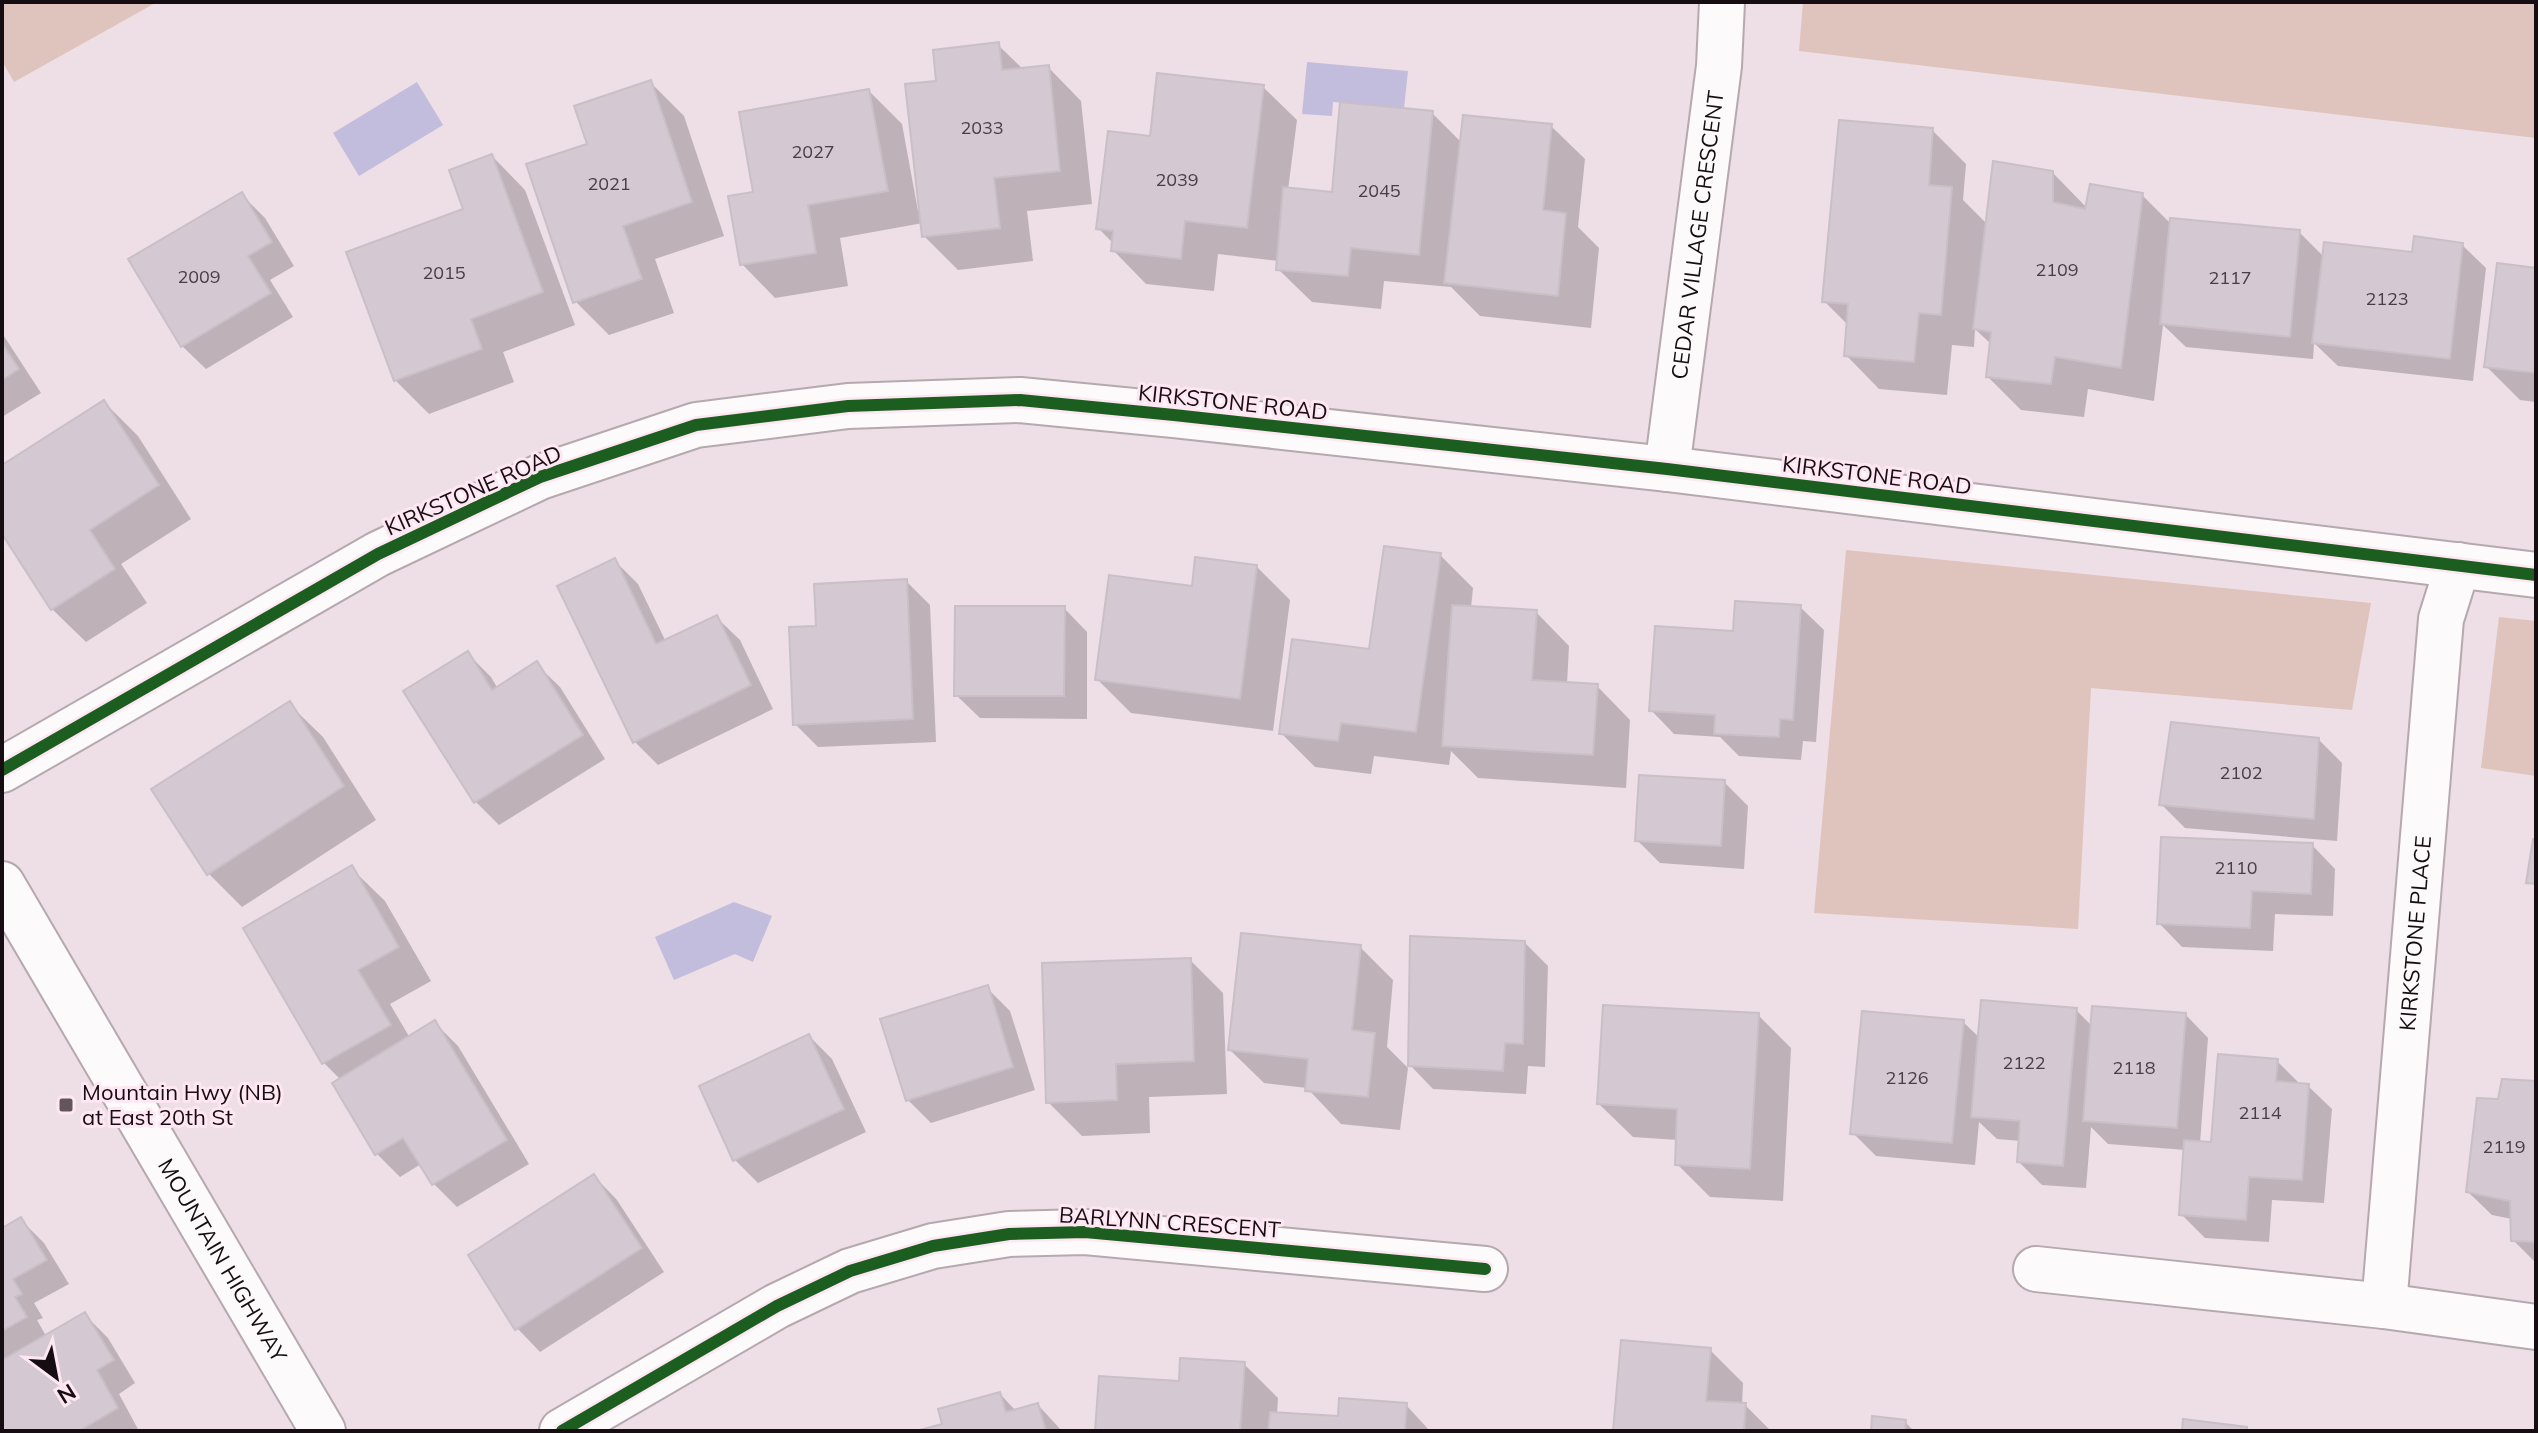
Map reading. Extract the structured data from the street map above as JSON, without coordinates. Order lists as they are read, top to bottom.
{
  "streets": {
    "street": [
      "CEDAR VILLAGE CRESCENT",
      "KIRKSTONE ROAD",
      "KIRKSTONE PLACE",
      "BARLYNN CRESCENT",
      "MOUNTAIN HIGHWAY"
    ]
  },
  "crossings": [
    ["CEDAR VILLAGE CRESCENT", "KIRKSTONE ROAD"],
    ["KIRKSTONE ROAD", "KIRKSTONE PLACE"]
  ],
  "places": {
    "transit": ["Mountain Hwy (NB) at East 20th St"]
  },
  "house_numbers": [
    "2033",
    "2027",
    "2039",
    "2021",
    "2045",
    "2109",
    "2015",
    "2009",
    "2117",
    "2123",
    "2102",
    "2110",
    "2122",
    "2118",
    "2126",
    "2114",
    "2119"
  ],
  "north": "bottom right"
}
